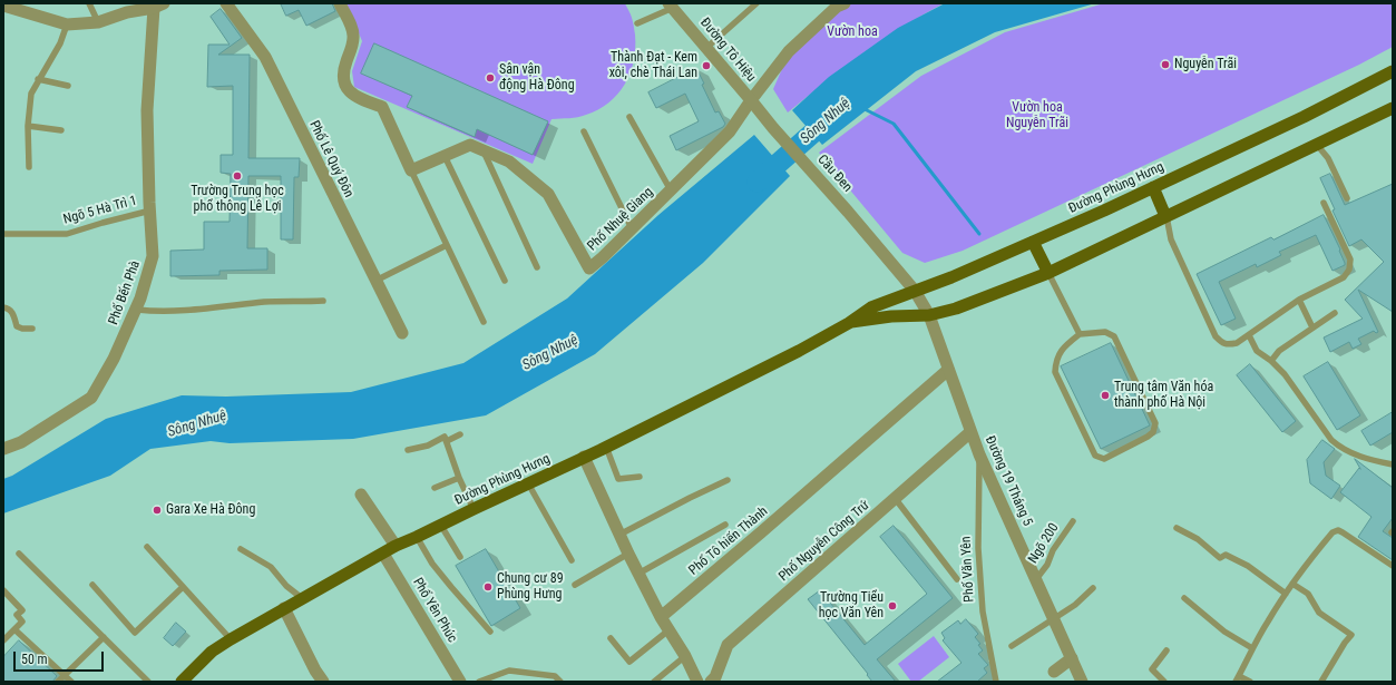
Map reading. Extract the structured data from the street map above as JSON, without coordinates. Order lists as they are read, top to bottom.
{
  "streets": {
    "main road": ["Đường Phùng Hưng"],
    "street": [
      "Đường Tô Hiệu",
      "Phố Lê Quý Đôn",
      "Cầu Đen",
      "Phố Nhuệ Giang",
      "Phố Bến Phà",
      "Đường 19 Tháng 5",
      "Phố Tô hiến Thành",
      "Phố Nguyễn Công Trứ",
      "Phố Yên Phúc"
    ],
    "lane": ["Ngõ 5 Hà Trì 1", "Ngõ 200", "Phố Văn Yên"]
  },
  "crossings": [
    ["Đường Tô Hiệu", "Cầu Đen"],
    ["Đường Tô Hiệu", "Phố Nhuệ Giang"],
    ["Cầu Đen", "Đường Phùng Hưng"],
    ["Cầu Đen", "Đường 19 Tháng 5"],
    ["Đường Phùng Hưng", "Đường 19 Tháng 5"],
    ["Đường Phùng Hưng", "Phố Yên Phúc"],
    ["Ngõ 5 Hà Trì 1", "Phố Bến Phà"],
    ["Đường 19 Tháng 5", "Phố Tô hiến Thành"],
    ["Đường 19 Tháng 5", "Phố Nguyễn Công Trứ"],
    ["Đường 19 Tháng 5", "Ngõ 200"],
    ["Đường 19 Tháng 5", "Phố Văn Yên"]
  ],
  "water": ["Sông Nhuệ"],
  "parks": ["Vườn hoa", "Vườn hoa Nguyễn Trãi"],
  "places": [
    "Nguyễn Trãi",
    "Thành Đạt - Kem xôi, chè Thái Lan",
    "Sân vận động Hà Đông",
    "Trường Trung học phổ thông Lê Lợi",
    "Trung tâm Văn hóa thành phố Hà Nội",
    "Gara Xe Hà Đông",
    "Chung cư 89 Phùng Hưng",
    "Trường Tiểu học Văn Yên"
  ],
  "scale_bar": "50 m"
}
